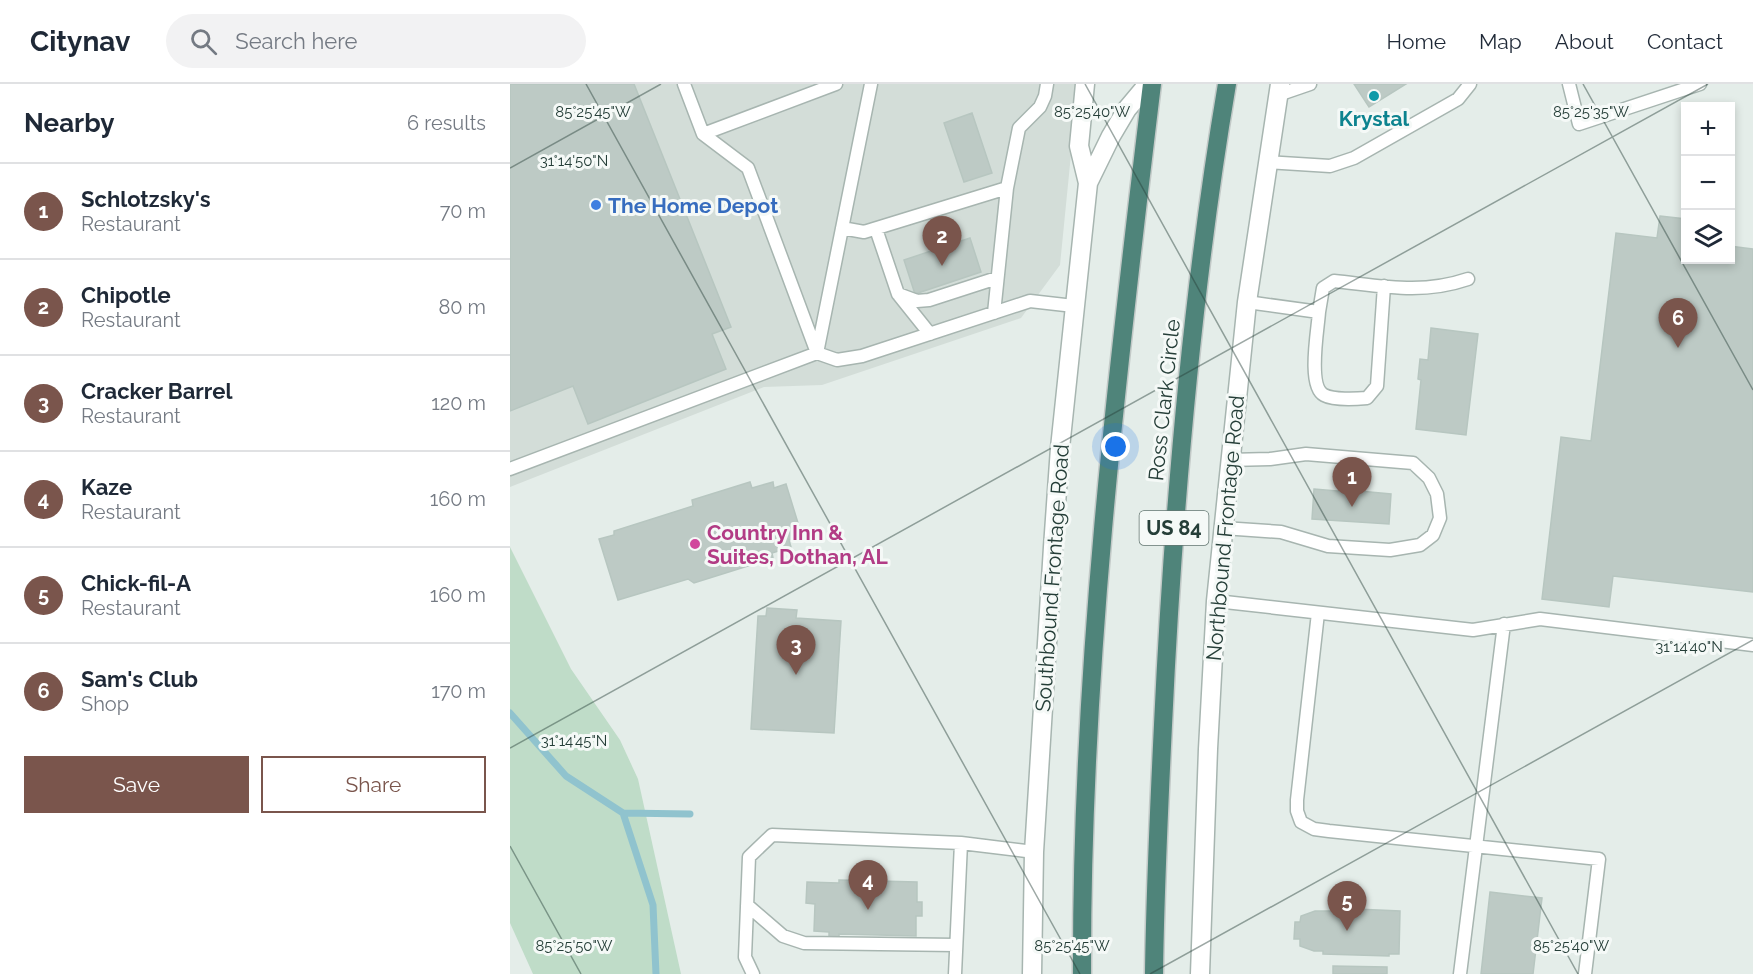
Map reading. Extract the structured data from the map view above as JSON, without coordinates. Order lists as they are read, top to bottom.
{
  "streets": {
    "highway": ["Ross Clark Circle", "US 84"],
    "street": ["Northbound Frontage Road", "Southbound Frontage Road"]
  },
  "places": ["Krystal", "The Home Depot", "Country Inn & Suites, Dothan, AL"],
  "page": {
    "header": "Citynav",
    "search": "Search here",
    "nav": [
      "Home",
      "Map",
      "About",
      "Contact"
    ],
    "heading": ["Nearby", "6 results"],
    "map_buttons": ["+", "−"],
    "list": [
      {
        "mark": "1",
        "name": "Schlotzsky's",
        "note": "Restaurant",
        "value": "70 m"
      },
      {
        "mark": "2",
        "name": "Chipotle",
        "note": "Restaurant",
        "value": "80 m"
      },
      {
        "mark": "3",
        "name": "Cracker Barrel",
        "note": "Restaurant",
        "value": "120 m"
      },
      {
        "mark": "4",
        "name": "Kaze",
        "note": "Restaurant",
        "value": "160 m"
      },
      {
        "mark": "5",
        "name": "Chick-fil-A",
        "note": "Restaurant",
        "value": "160 m"
      },
      {
        "mark": "6",
        "name": "Sam's Club",
        "note": "Shop",
        "value": "170 m"
      }
    ],
    "pins": [
      "2",
      "6",
      "1",
      "3",
      "4",
      "5"
    ],
    "buttons": ["Save", "Share"]
  },
  "coordinates": [
    "85°25'45\"W",
    "85°25'40\"W",
    "85°25'35\"W",
    "31°14'50\"N",
    "31°14'40\"N",
    "31°14'45\"N",
    "85°25'50\"W"
  ]
}
